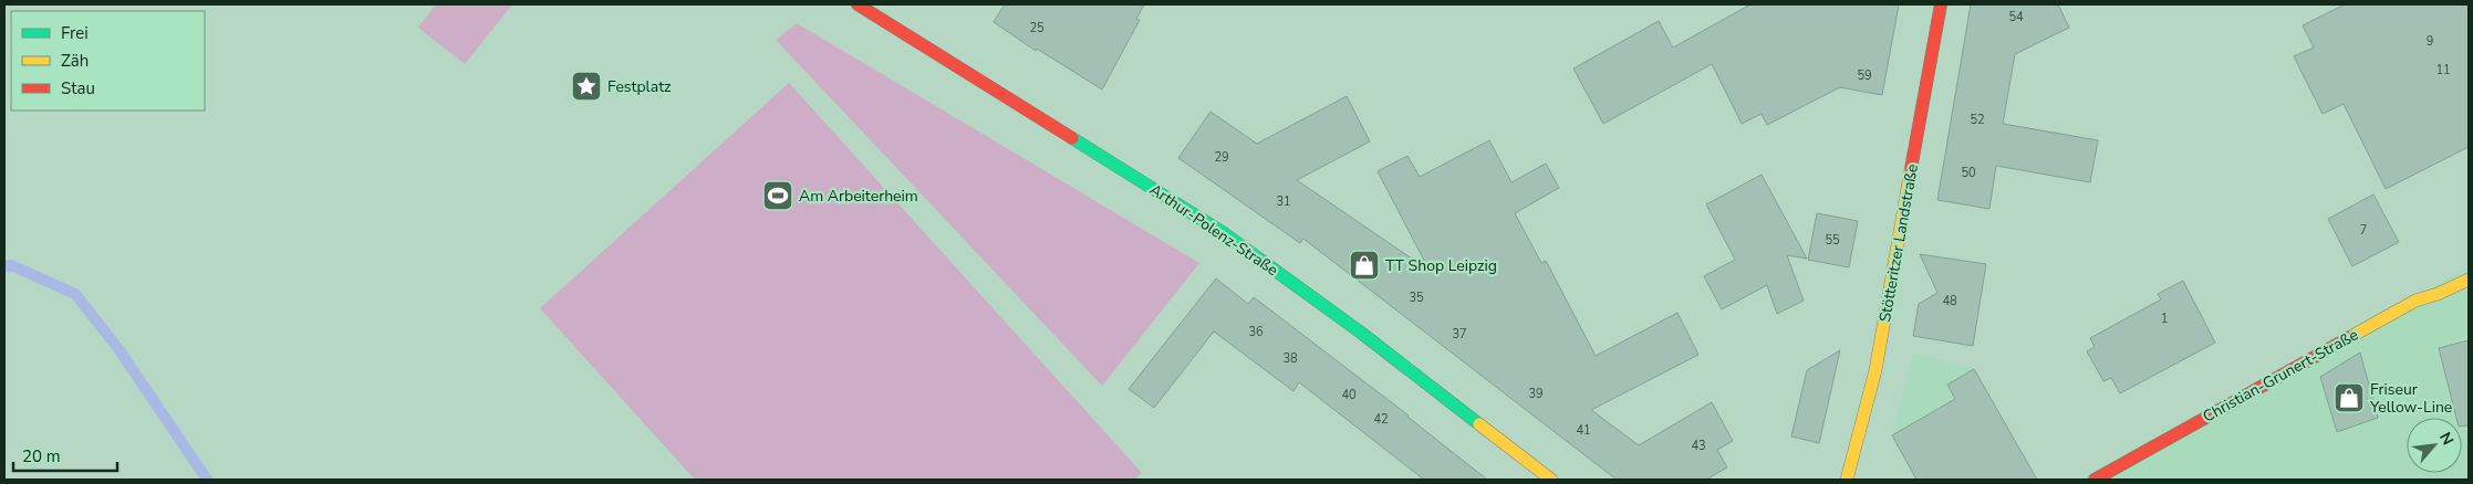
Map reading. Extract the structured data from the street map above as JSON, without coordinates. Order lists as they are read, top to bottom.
{
  "streets": {
    "street": ["Arthur-Polenz-Straße", "Stötteritzer Landstraße", "Christian-Grunert-Straße"]
  },
  "places": {
    "place": ["Festplatz"],
    "sports": ["Am Arbeiterheim"],
    "shop": ["TT Shop Leipzig", "Friseur Yellow-Line"]
  },
  "house_numbers": [
    "54",
    "25",
    "9",
    "11",
    "59",
    "52",
    "29",
    "50",
    "31",
    "7",
    "55",
    "35",
    "48",
    "1",
    "36",
    "37",
    "38",
    "39",
    "40",
    "42",
    "41",
    "43"
  ],
  "legend": ["Frei", "Zäh", "Stau"],
  "scale_bar": "20 m",
  "north": "top right"
}
